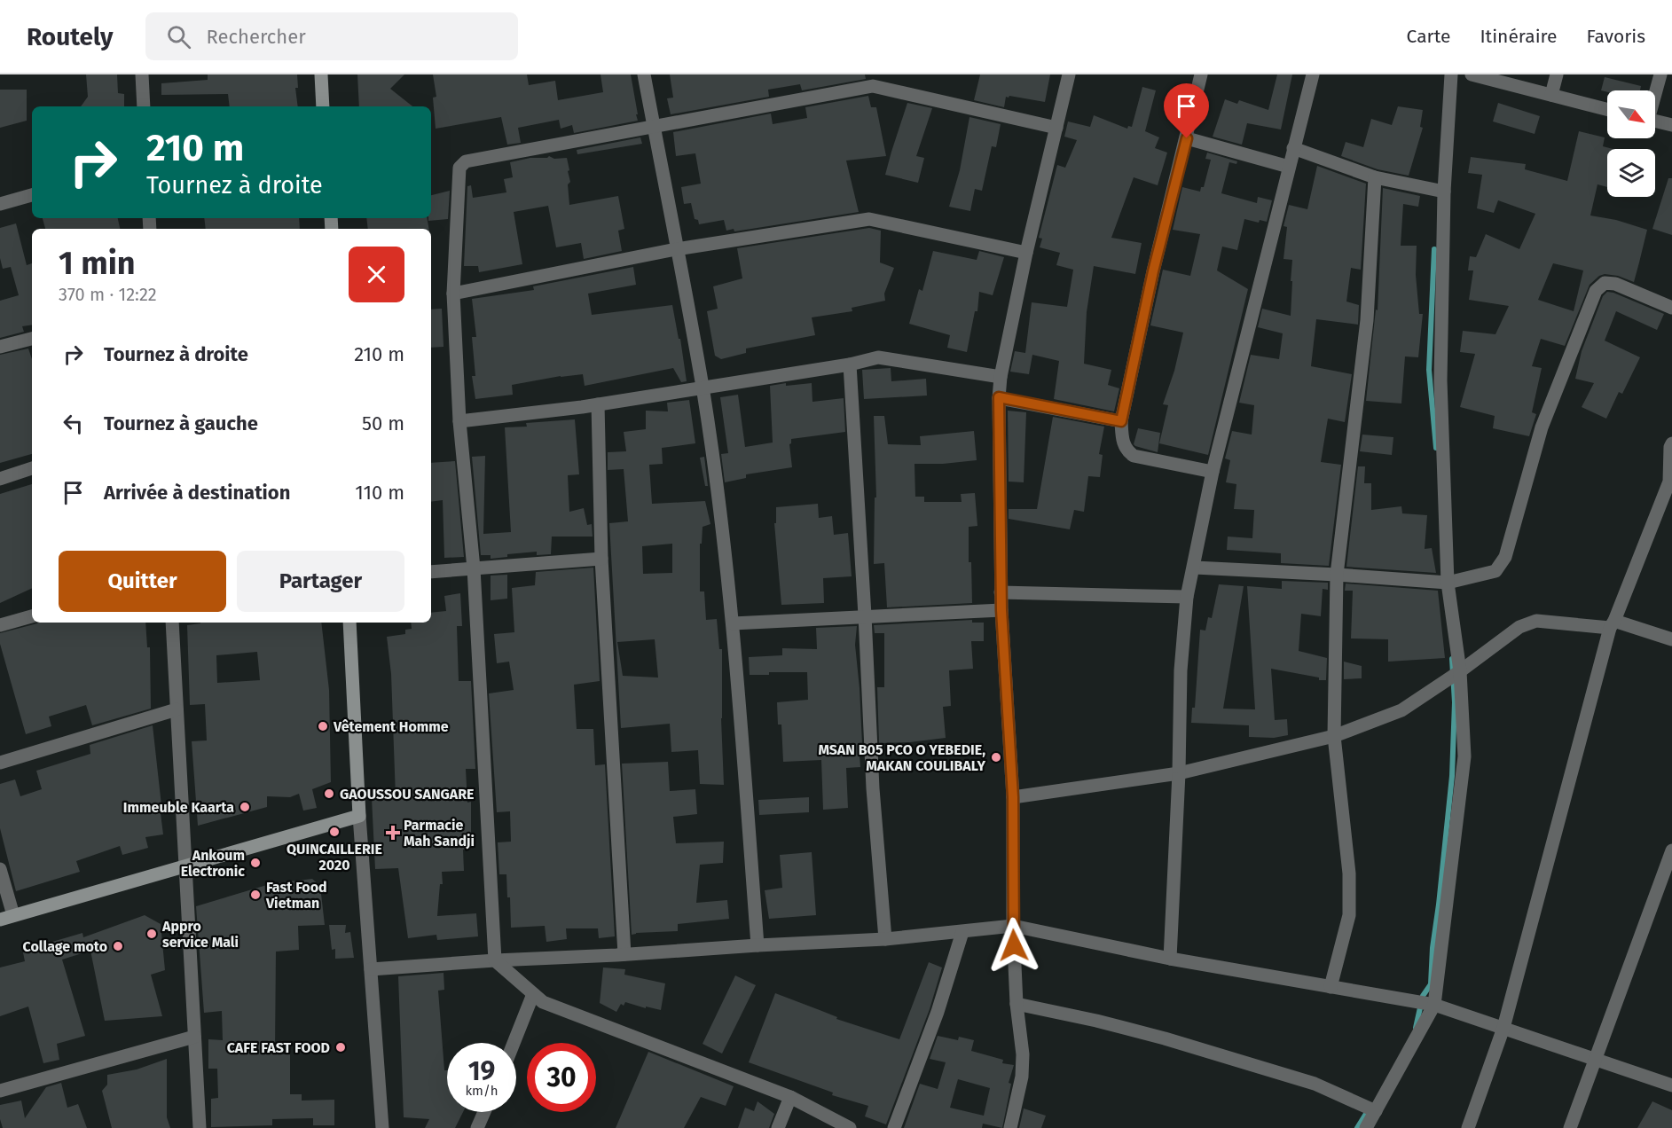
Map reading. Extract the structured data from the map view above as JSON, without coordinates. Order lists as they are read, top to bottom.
{
  "places": {
    "other": [
      "Vêtement Homme",
      "MSAN B05 PCO O YEBEDIE, MAKAN COULIBALY",
      "GAOUSSOU SANGARE",
      "Immeuble Kaarta",
      "QUINCAILLERIE 2020",
      "Ankoum Electronic",
      "Fast Food Vietman",
      "Appro service Mali",
      "Collage moto",
      "CAFE FAST FOOD"
    ],
    "health": ["Parmacie Mah Sandji"]
  },
  "north": "bottom right",
  "page": {
    "header": "Routely",
    "search": "Rechercher",
    "nav": ["Carte", "Itinéraire", "Favoris"],
    "turn": ["210 m", "Tournez à droite"],
    "heading": ["1 min", "370 m · 12:22"],
    "list": [
      {
        "name": "Tournez à droite",
        "value": "210 m"
      },
      {
        "name": "Tournez à gauche",
        "value": "50 m"
      },
      {
        "name": "Arrivée à destination",
        "value": "110 m"
      }
    ],
    "buttons": ["Quitter", "Partager"],
    "speed": "19 km/h",
    "limit": "30"
  }
}
